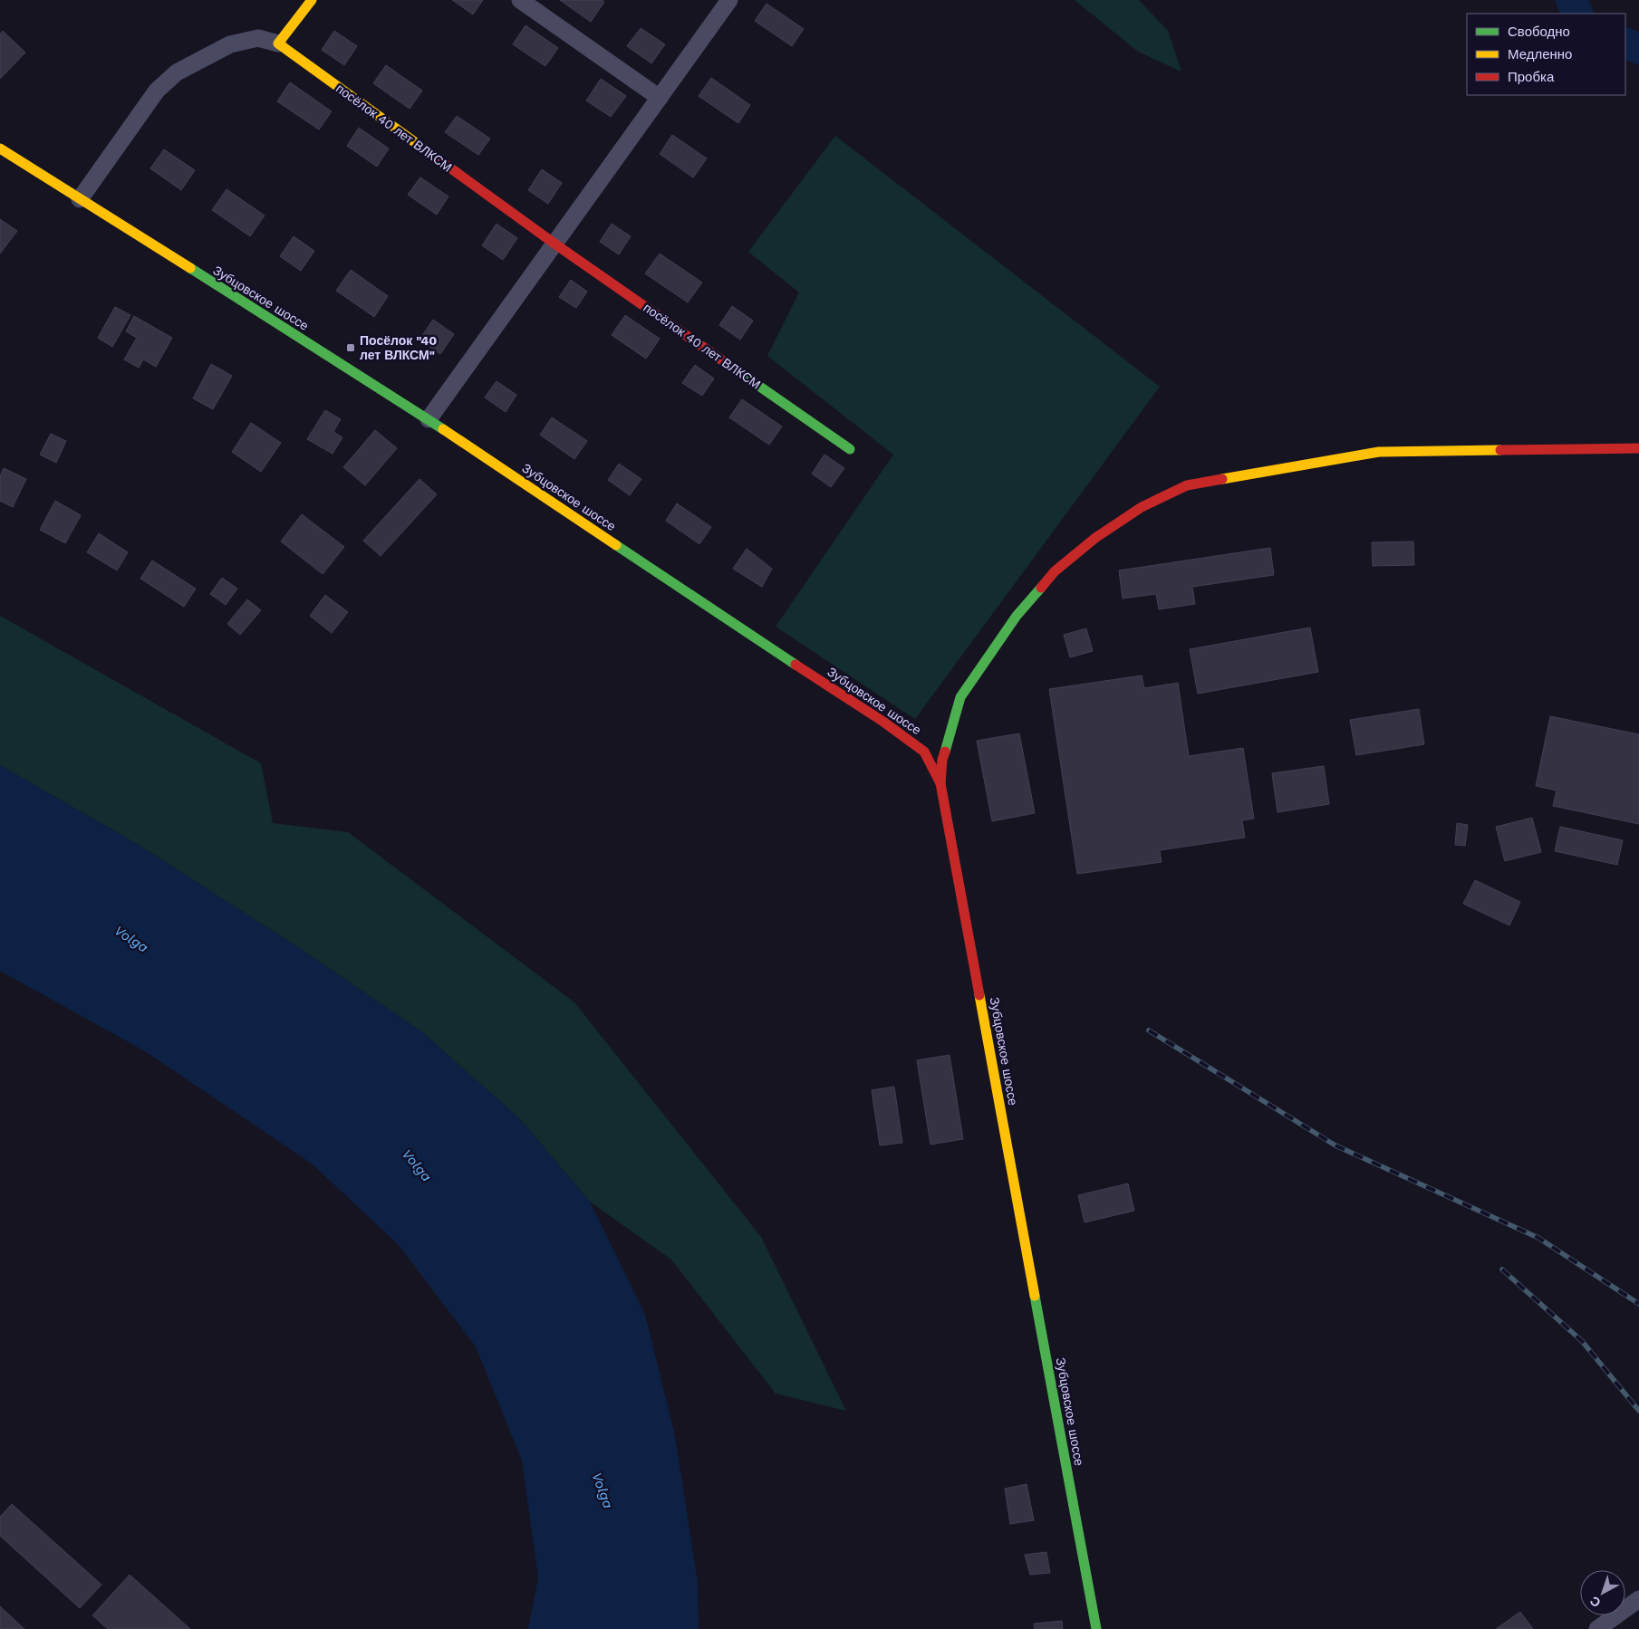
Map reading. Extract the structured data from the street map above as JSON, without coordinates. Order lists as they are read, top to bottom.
{
  "streets": {
    "street": ["посёлок 40 лет ВЛКСМ", "Зубцовское шоссе"]
  },
  "water": ["Volga"],
  "places": {
    "transit": ["Посёлок \"40 лет ВЛКСМ\""]
  },
  "legend": ["Свободно", "Медленно", "Пробка"],
  "north": "bottom left"
}
